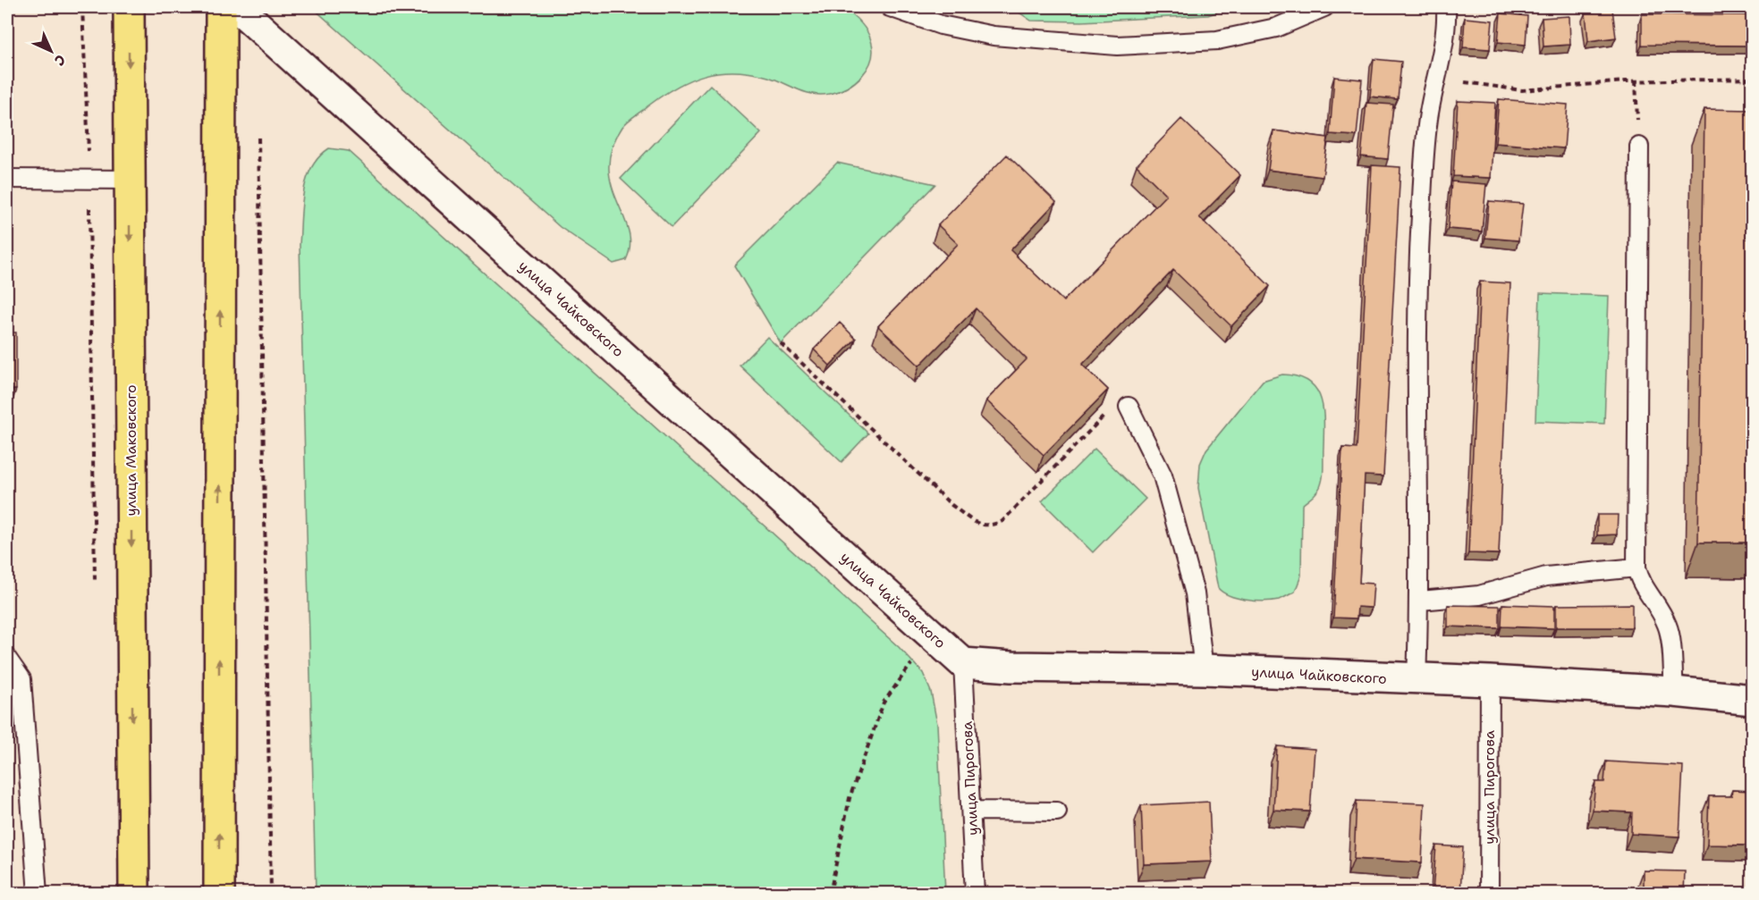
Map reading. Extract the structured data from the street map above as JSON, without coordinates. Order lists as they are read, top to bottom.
{
  "streets": {
    "highway": ["улица Маковского"],
    "street": ["улица Чайковского"],
    "lane": ["улица Пирогова"]
  },
  "crossings": [
    ["улица Чайковского", "улица Пирогова"]
  ],
  "north": "bottom right"
}
